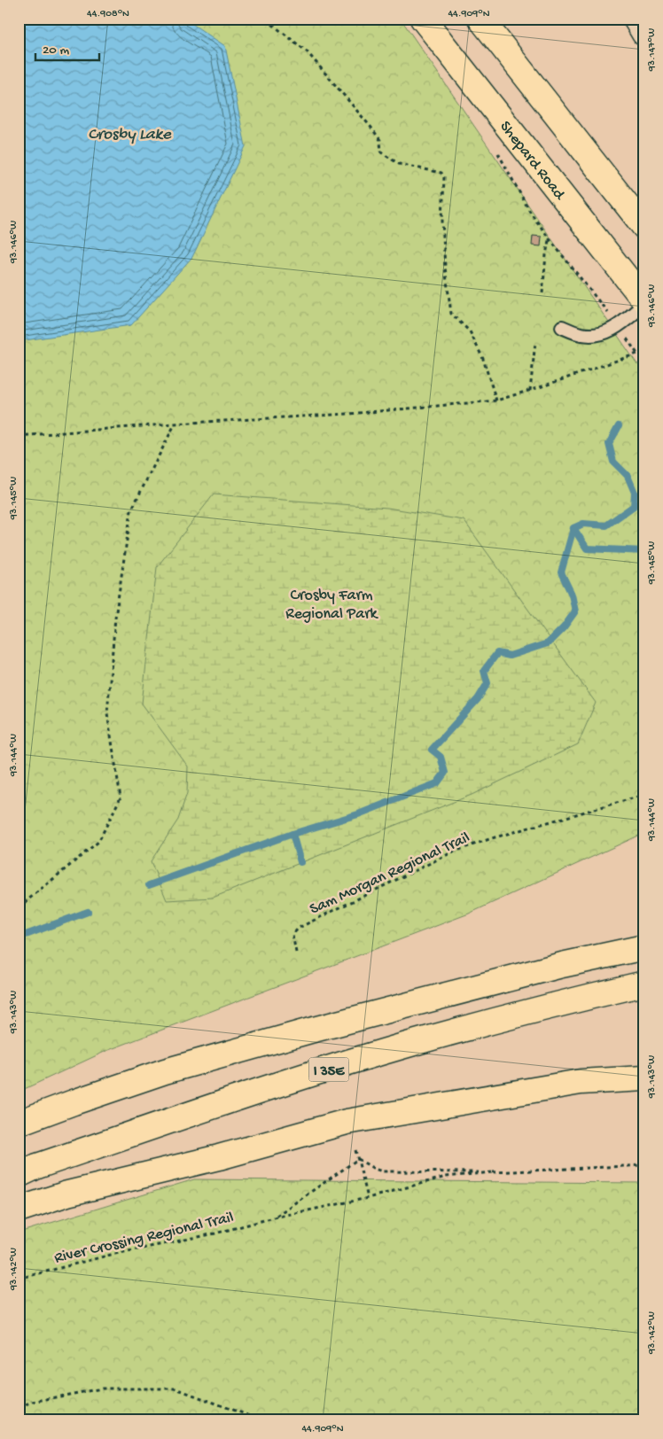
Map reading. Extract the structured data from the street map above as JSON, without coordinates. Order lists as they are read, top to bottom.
{
  "streets": {
    "highway": ["Shepard Road", "I 35E"],
    "path": ["Sam Morgan Regional Trail", "River Crossing Regional Trail"]
  },
  "water": ["Crosby Lake"],
  "parks": ["Crosby Farm Regional Park"],
  "scale_bar": "20 m",
  "coordinates": [
    "44.908°N",
    "44.909°N",
    "93.147°W",
    "93.146°W",
    "93.145°W",
    "93.144°W",
    "93.143°W",
    "93.142°W"
  ]
}
